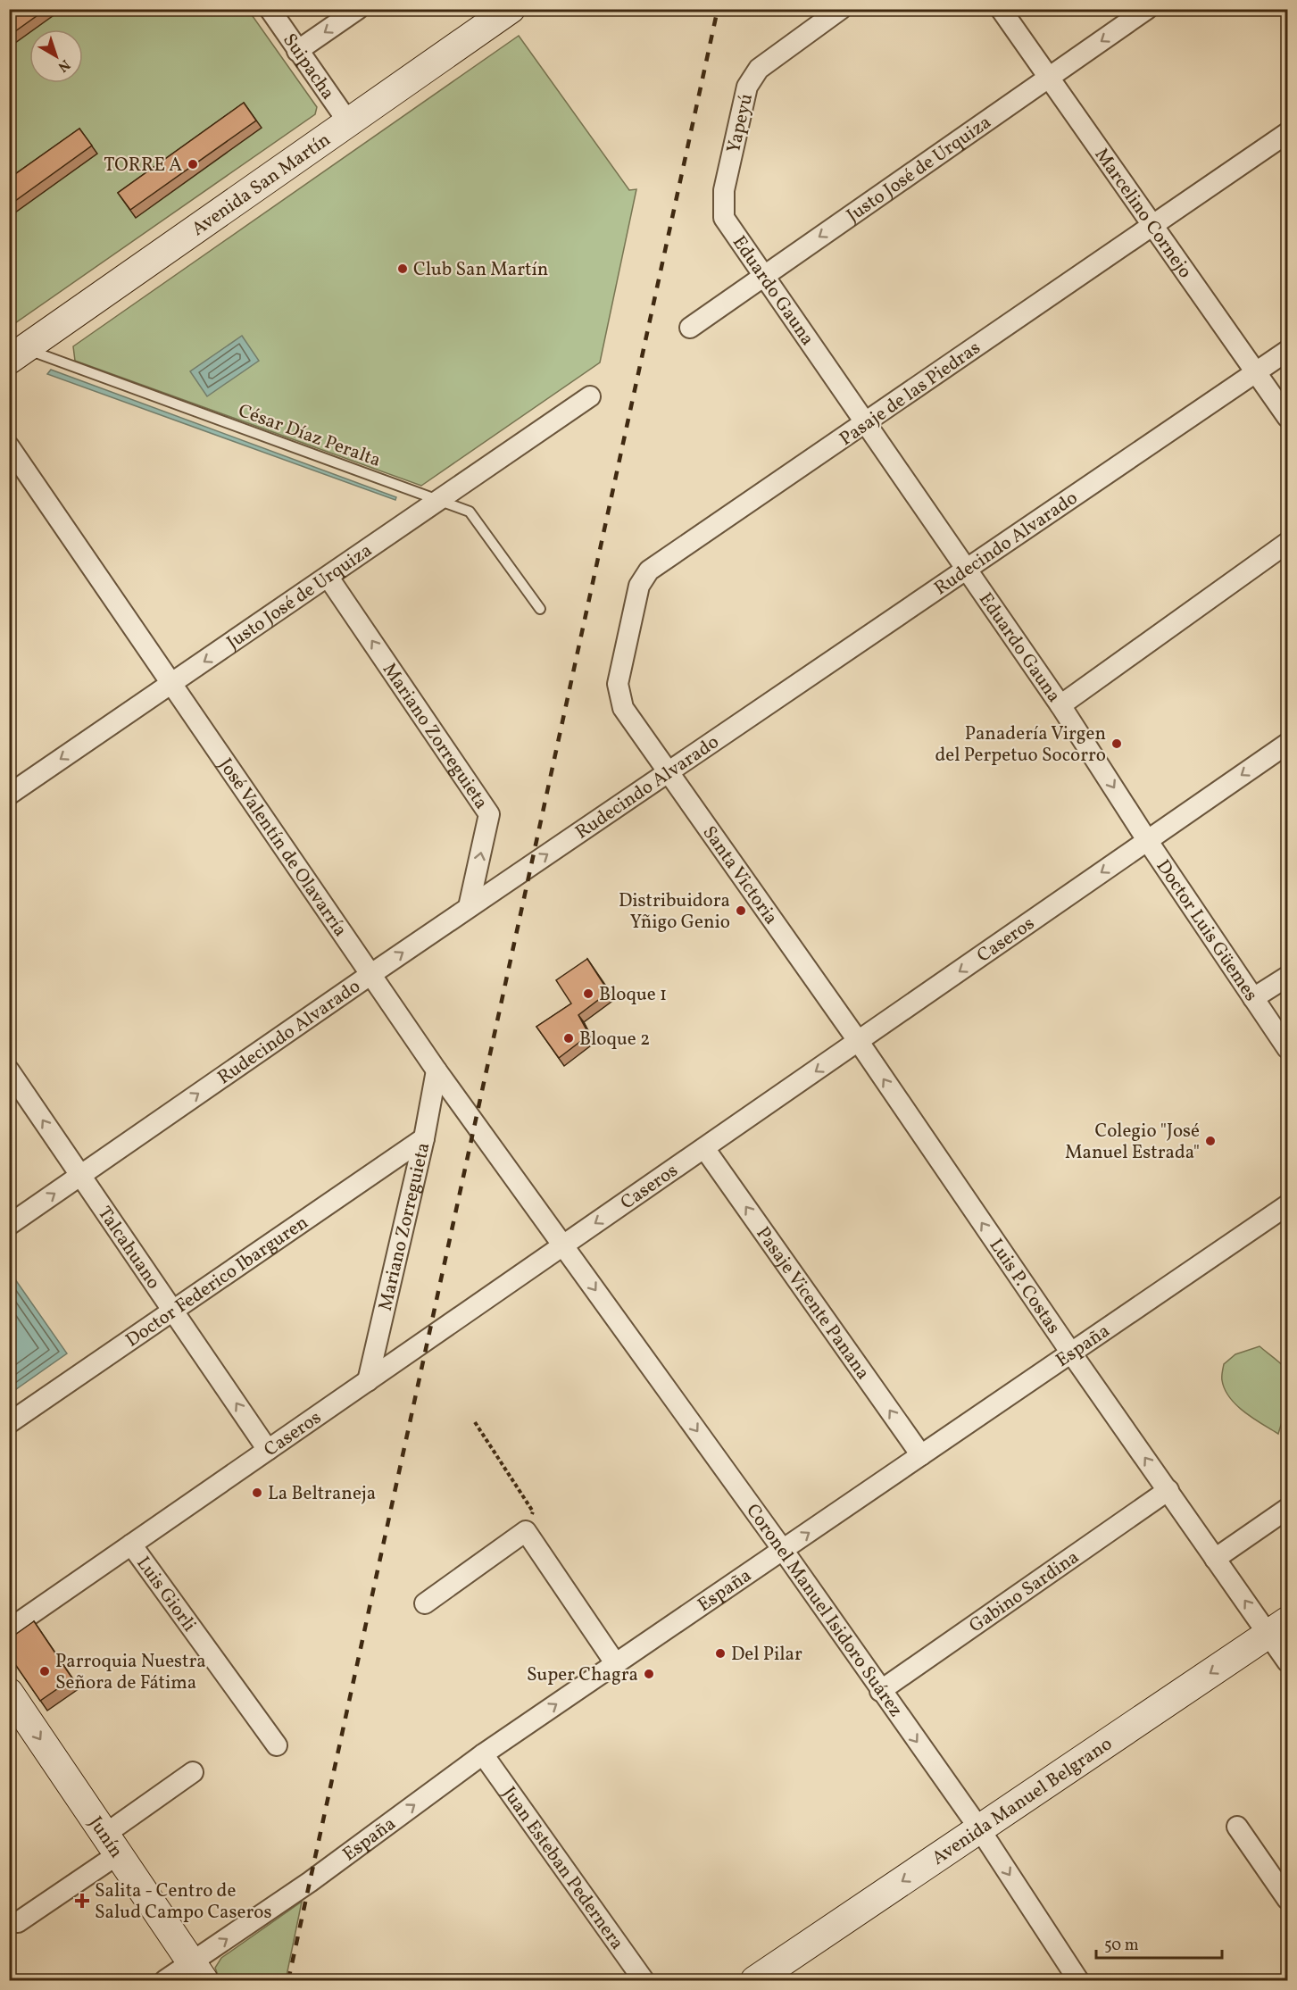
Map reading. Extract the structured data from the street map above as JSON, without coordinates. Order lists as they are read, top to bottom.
{
  "streets": {
    "main road": ["Avenida San Martín", "Avenida Manuel Belgrano", "Junín"],
    "street": [
      "Suipacha",
      "Yapeyú",
      "Justo José de Urquiza",
      "Marcelino Cornejo",
      "Eduardo Gauna",
      "Pasaje de las Piedras",
      "Rudecindo Alvarado",
      "Mariano Zorreguieta",
      "José Valentín de Olavarría",
      "Santa Victoria",
      "Doctor Luis Güemes",
      "Caseros",
      "Talcahuano",
      "Doctor Federico Ibarguren",
      "Luis P. Costas",
      "Pasaje Vicente Panana",
      "España",
      "Gabino Sardina",
      "Luis Giorli",
      "Coronel Manuel Isidoro Suárez",
      "Juan Esteban Pedernera"
    ],
    "lane": ["César Díaz Peralta"]
  },
  "crossings": [
    ["Suipacha", "Avenida San Martín"],
    ["Yapeyú", "Eduardo Gauna"],
    ["Justo José de Urquiza", "Marcelino Cornejo"],
    ["Justo José de Urquiza", "Eduardo Gauna"],
    ["Justo José de Urquiza", "César Díaz Peralta"],
    ["Justo José de Urquiza", "Mariano Zorreguieta"],
    ["Justo José de Urquiza", "José Valentín de Olavarría"],
    ["Avenida San Martín", "César Díaz Peralta"],
    ["Marcelino Cornejo", "Pasaje de las Piedras"],
    ["Marcelino Cornejo", "Rudecindo Alvarado"],
    ["Eduardo Gauna", "Pasaje de las Piedras"],
    ["Eduardo Gauna", "Rudecindo Alvarado"],
    ["Eduardo Gauna", "Doctor Luis Güemes"],
    ["Eduardo Gauna", "Caseros"],
    ["Pasaje de las Piedras", "Santa Victoria"],
    ["Rudecindo Alvarado", "Mariano Zorreguieta"],
    ["Rudecindo Alvarado", "José Valentín de Olavarría"],
    ["Rudecindo Alvarado", "Santa Victoria"],
    ["Rudecindo Alvarado", "Talcahuano"],
    ["Mariano Zorreguieta", "José Valentín de Olavarría"],
    ["Mariano Zorreguieta", "Caseros"],
    ["Mariano Zorreguieta", "Doctor Federico Ibarguren"],
    ["José Valentín de Olavarría", "Caseros"],
    ["José Valentín de Olavarría", "Coronel Manuel Isidoro Suárez"],
    ["Santa Victoria", "Caseros"],
    ["Santa Victoria", "Luis P. Costas"],
    ["Doctor Luis Güemes", "Caseros"],
    ["Caseros", "Talcahuano"],
    ["Caseros", "Luis P. Costas"],
    ["Caseros", "Pasaje Vicente Panana"],
    ["Caseros", "Luis Giorli"],
    ["Caseros", "Coronel Manuel Isidoro Suárez"],
    ["Talcahuano", "Doctor Federico Ibarguren"],
    ["Luis P. Costas", "España"],
    ["Luis P. Costas", "Gabino Sardina"],
    ["Luis P. Costas", "Avenida Manuel Belgrano"],
    ["Pasaje Vicente Panana", "España"],
    ["España", "Coronel Manuel Isidoro Suárez"],
    ["España", "Junín"],
    ["España", "Juan Esteban Pedernera"],
    ["Gabino Sardina", "Coronel Manuel Isidoro Suárez"],
    ["Coronel Manuel Isidoro Suárez", "Avenida Manuel Belgrano"]
  ],
  "one_way": [
    "Justo José de Urquiza",
    "Rudecindo Alvarado",
    "Mariano Zorreguieta",
    "Caseros",
    "Talcahuano",
    "Luis P. Costas",
    "Pasaje Vicente Panana",
    "Coronel Manuel Isidoro Suárez",
    "Avenida Manuel Belgrano",
    "Junín"
  ],
  "places": {
    "other": [
      "TORRE A",
      "Club San Martín",
      "Panadería Virgen del Perpetuo Socorro",
      "Distribuidora Yñigo Genio",
      "Bloque 1",
      "Bloque 2",
      "Colegio \"José Manuel Estrada\"",
      "La Beltraneja",
      "Del Pilar",
      "Parroquia Nuestra Señora de Fátima",
      "Super Chagra"
    ],
    "health": ["Salita - Centro de Salud Campo Caseros"]
  },
  "scale_bar": "50 m",
  "north": "bottom right"
}
